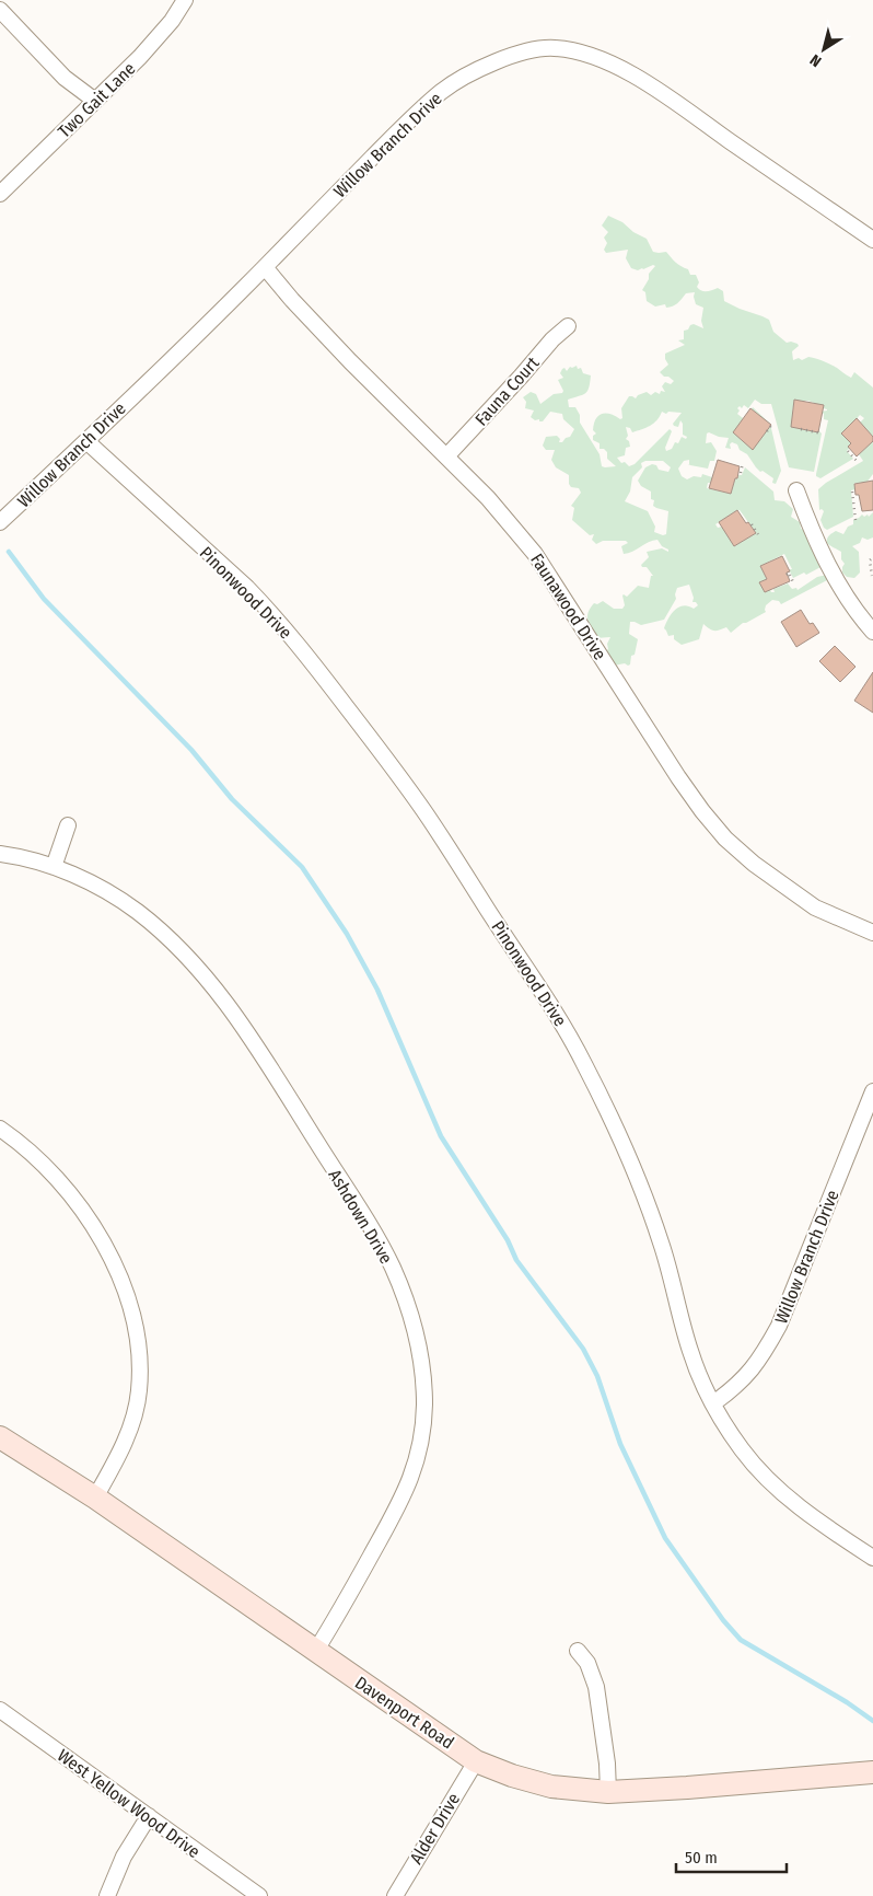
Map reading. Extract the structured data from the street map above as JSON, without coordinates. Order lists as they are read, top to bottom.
{
  "streets": {
    "street": [
      "Two Gait Lane",
      "Willow Branch Drive",
      "Fauna Court",
      "Pinonwood Drive",
      "Faunawood Drive",
      "Ashdown Drive",
      "Davenport Road",
      "West Yellow Wood Drive",
      "Alder Drive"
    ]
  },
  "crossings": [
    ["Willow Branch Drive", "Pinonwood Drive"],
    ["Willow Branch Drive", "Faunawood Drive"],
    ["Fauna Court", "Faunawood Drive"],
    ["Ashdown Drive", "Davenport Road"],
    ["Davenport Road", "Alder Drive"]
  ],
  "scale_bar": "50 m",
  "north": "bottom left"
}
